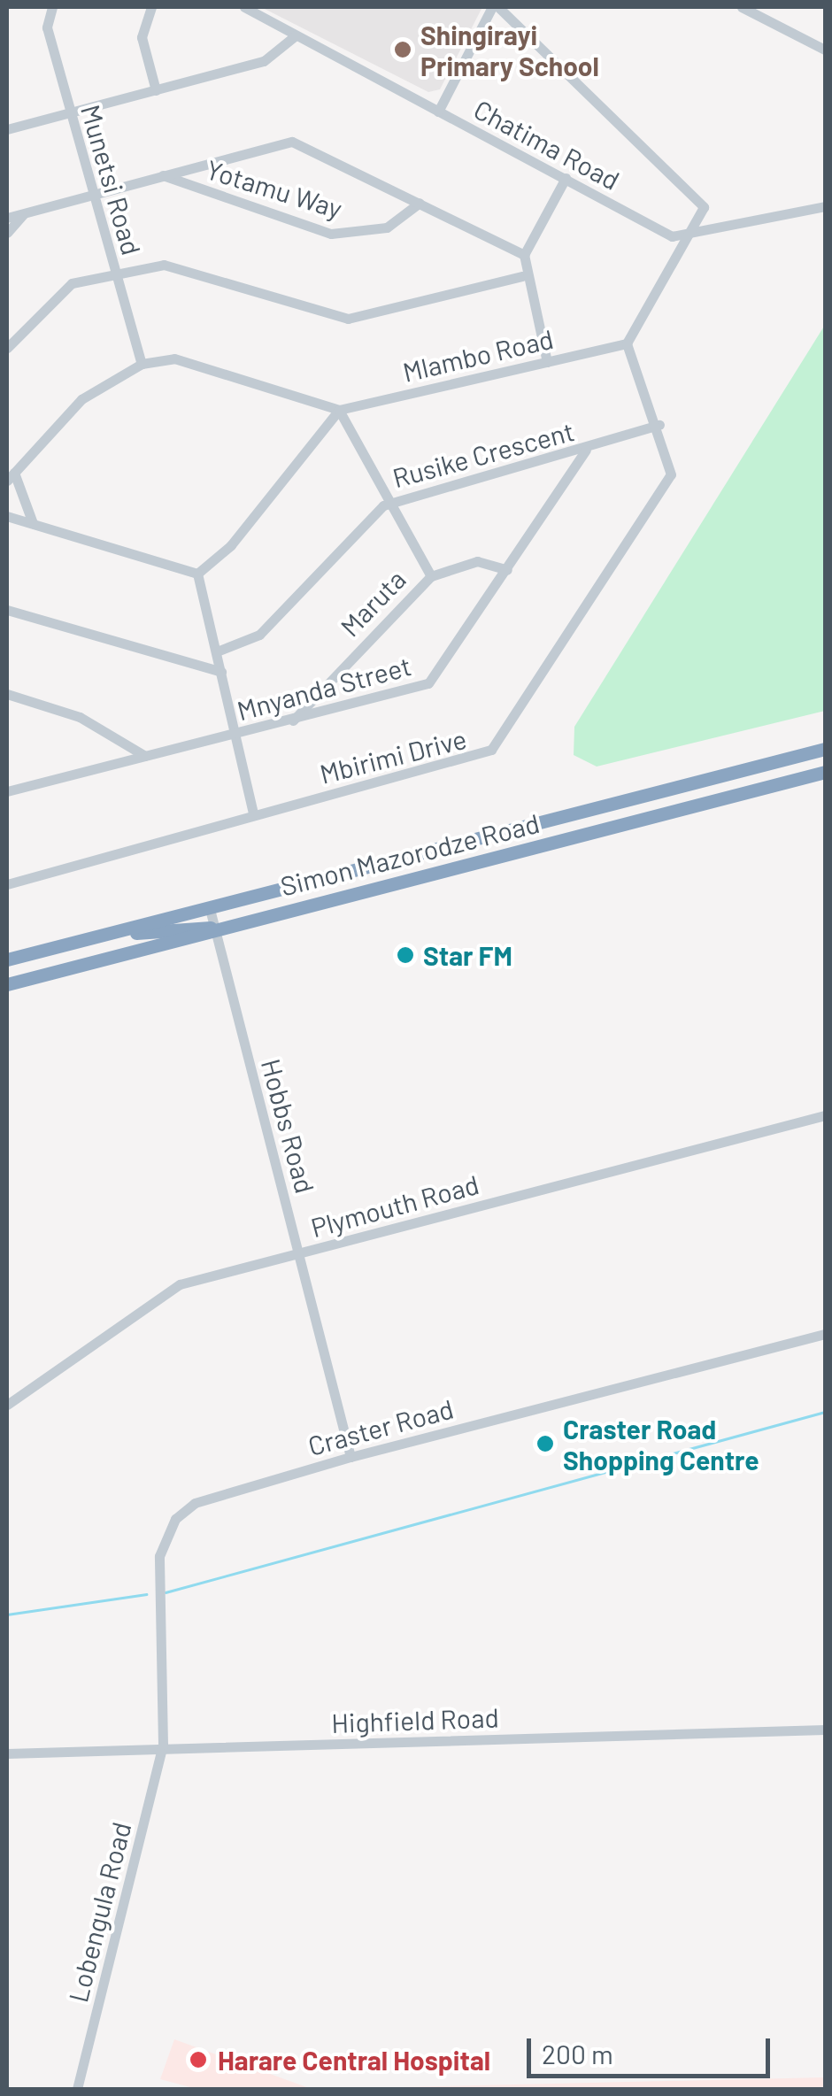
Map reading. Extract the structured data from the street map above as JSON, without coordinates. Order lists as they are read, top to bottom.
{
  "streets": {
    "highway": ["Simon Mazorodze Road"],
    "street": [
      "Chatima Road",
      "Munetsi Road",
      "Yotamu Way",
      "Mlambo Road",
      "Rusike Crescent",
      "Maruta",
      "Mnyanda Street",
      "Mbirimi Drive",
      "Hobbs Road",
      "Plymouth Road",
      "Craster Road",
      "Highfield Road",
      "Lobengula Road"
    ]
  },
  "crossings": [
    ["Mlambo Road", "Mbirimi Drive"],
    ["Rusike Crescent", "Mnyanda Street"],
    ["Rusike Crescent", "Mbirimi Drive"],
    ["Maruta", "Mnyanda Street"],
    ["Simon Mazorodze Road", "Hobbs Road"],
    ["Hobbs Road", "Plymouth Road"],
    ["Hobbs Road", "Craster Road"],
    ["Craster Road", "Highfield Road"],
    ["Craster Road", "Lobengula Road"],
    ["Highfield Road", "Lobengula Road"]
  ],
  "places": [
    "Shingirayi Primary School",
    "Star FM",
    "Craster Road Shopping Centre",
    "Harare Central Hospital"
  ],
  "scale_bar": "200 m"
}
